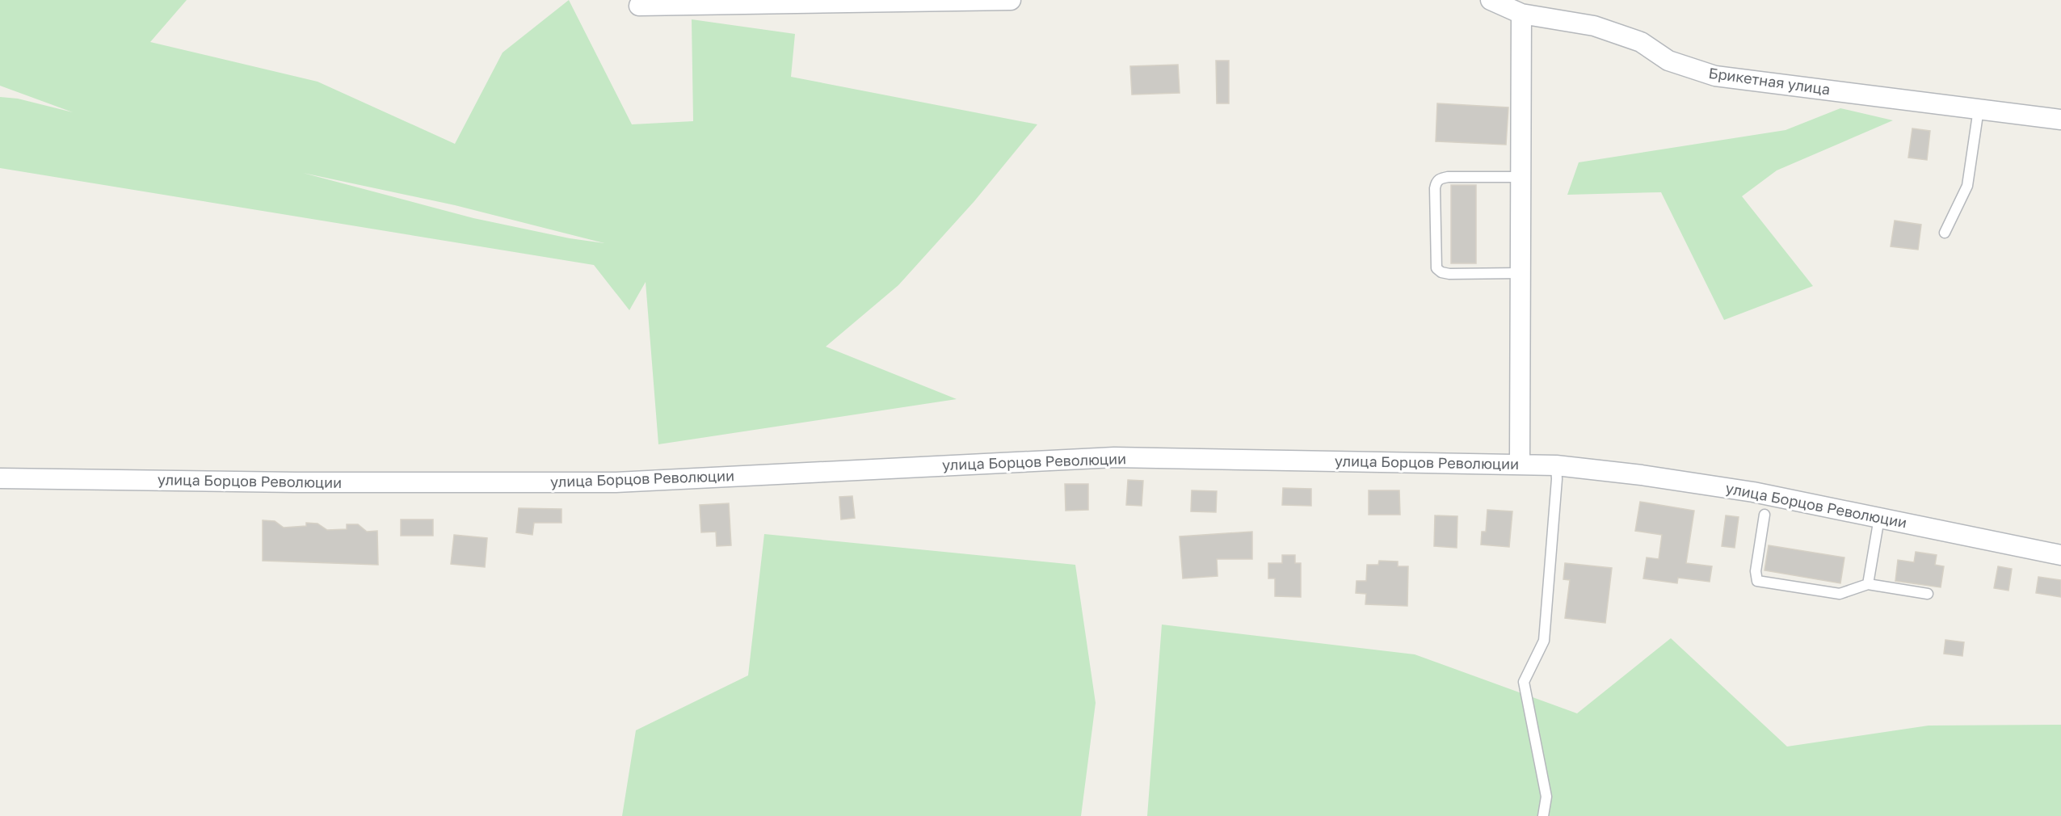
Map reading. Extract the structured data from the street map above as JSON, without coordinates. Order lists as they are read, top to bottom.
{
  "streets": {
    "street": ["Брикетная улица", "улица Борцов Революции"]
  }
}
